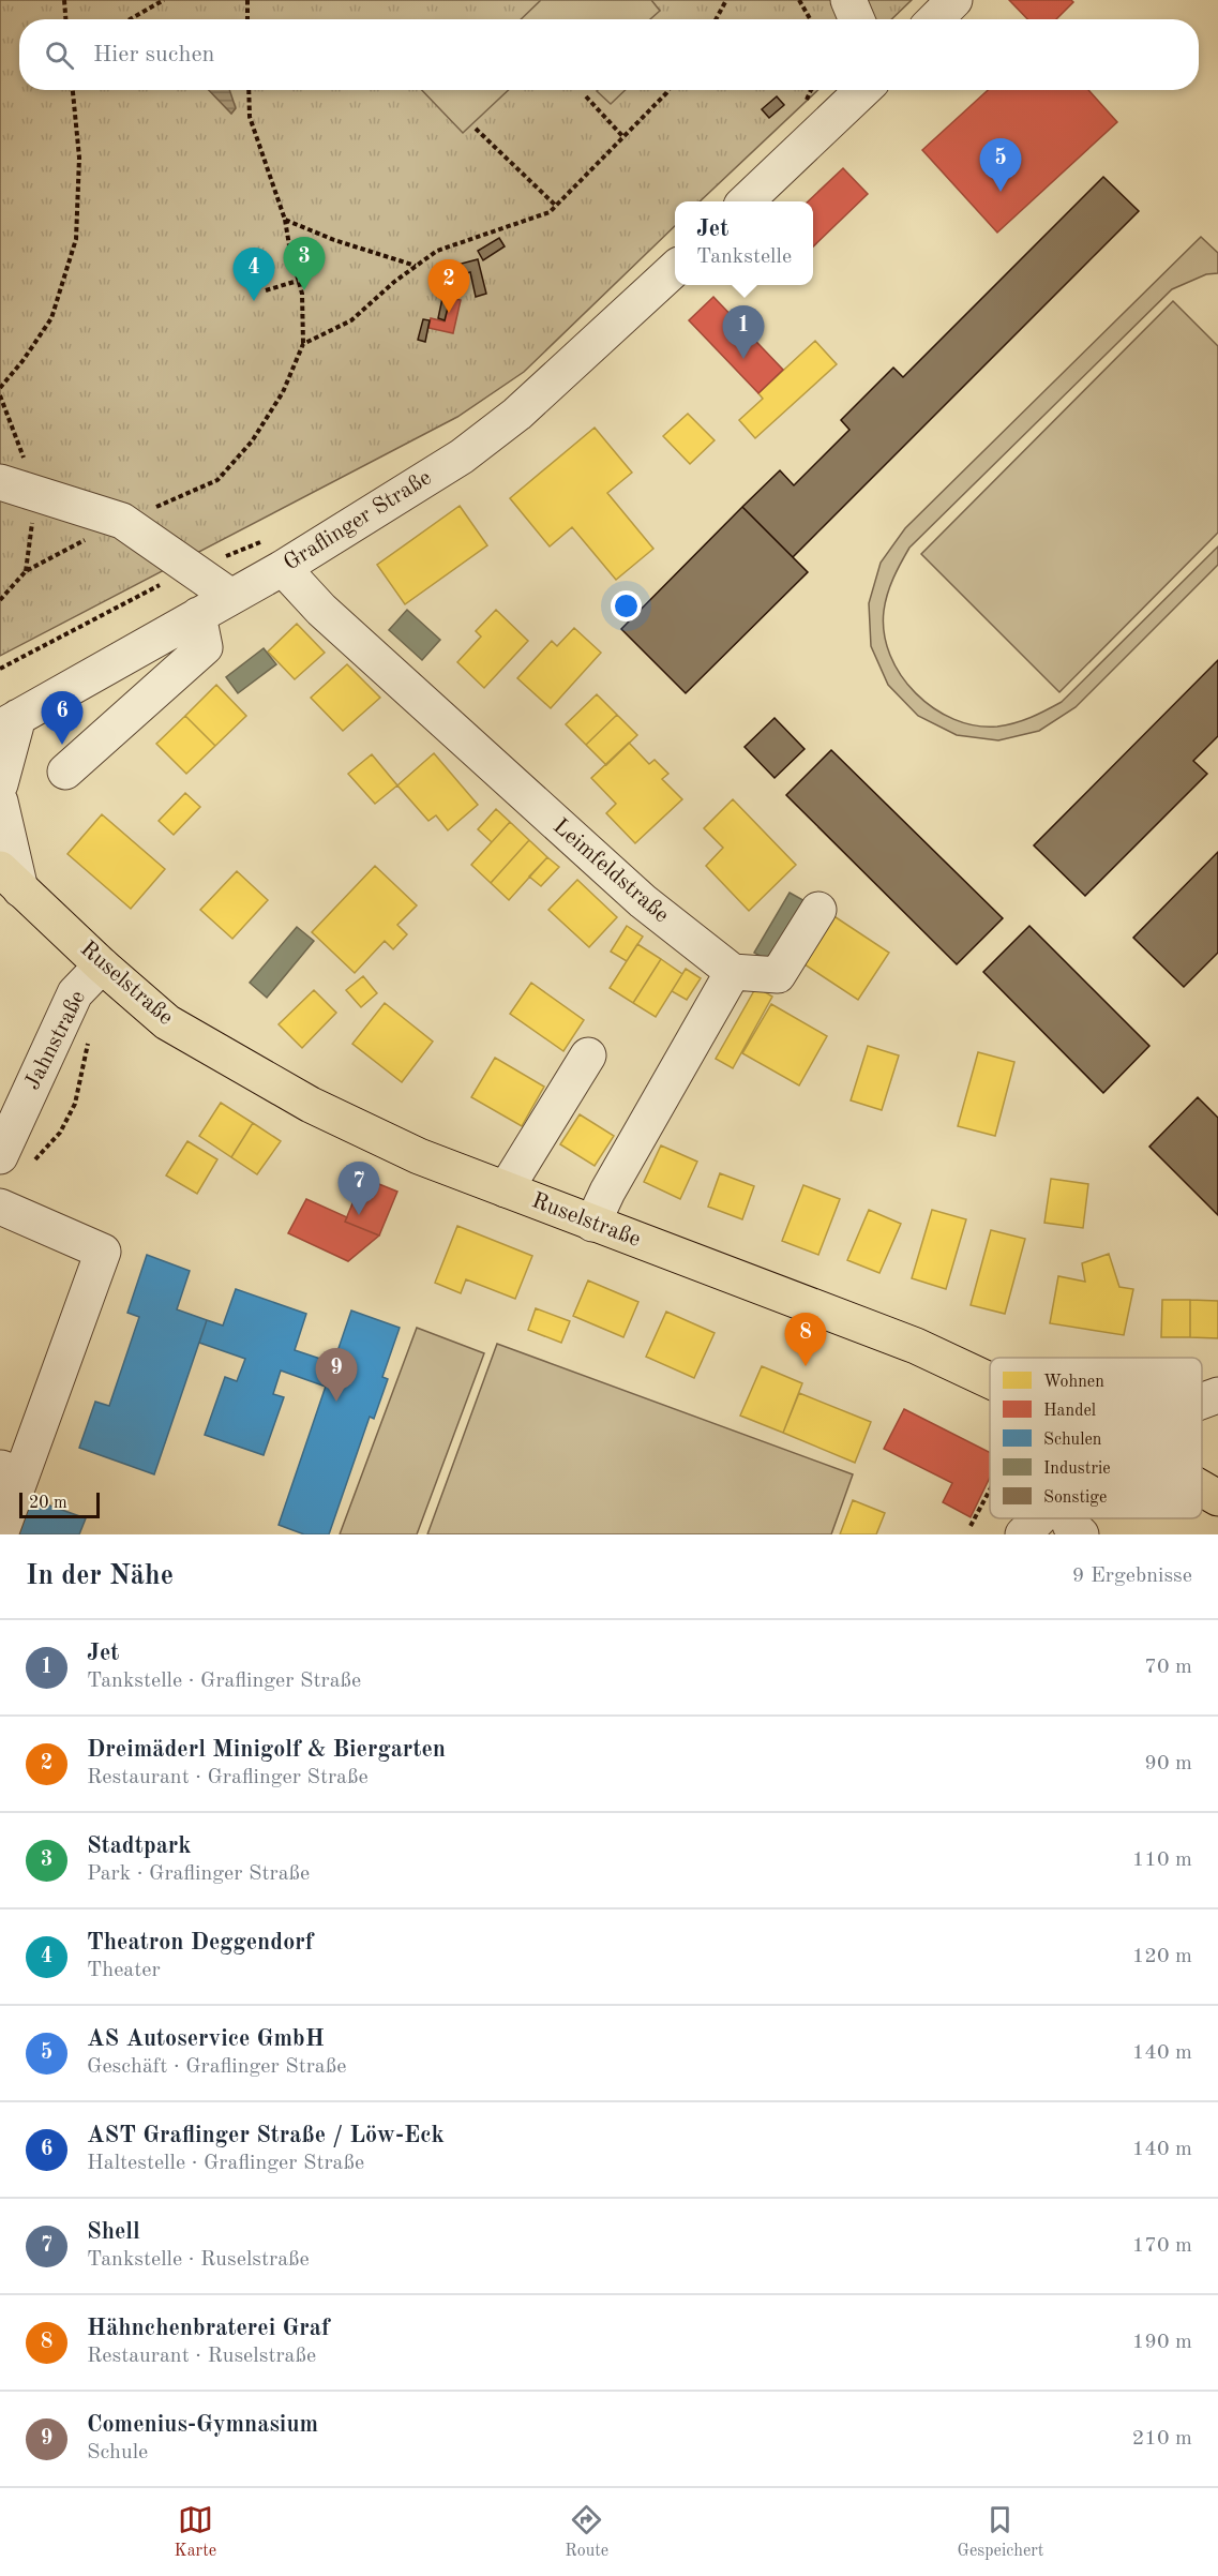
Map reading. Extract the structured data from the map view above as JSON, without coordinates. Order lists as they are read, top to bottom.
{
  "streets": {
    "main road": ["Ruselstraße"],
    "street": ["Graflinger Straße", "Leimfeldstraße", "Jahnstraße"]
  },
  "crossings": [
    ["Graflinger Straße", "Leimfeldstraße"],
    ["Ruselstraße", "Jahnstraße"]
  ],
  "legend": [
    "Wohnen",
    "Handel",
    "Schulen",
    "Industrie",
    "Sonstige"
  ],
  "scale_bar": "20 m",
  "page": {
    "search": "Hier suchen",
    "pins": [
      "5",
      "3",
      "4",
      "2",
      "1",
      "6",
      "7",
      "8",
      "9"
    ],
    "popup": ["Jet", "Tankstelle"],
    "scale": "20 m",
    "heading": ["In der Nähe", "9 Ergebnisse"],
    "list": [
      {
        "mark": "1",
        "name": "Jet",
        "note": "Tankstelle · Graflinger Straße",
        "value": "70 m"
      },
      {
        "mark": "2",
        "name": "Dreimäderl Minigolf & Biergarten",
        "note": "Restaurant · Graflinger Straße",
        "value": "90 m"
      },
      {
        "mark": "3",
        "name": "Stadtpark",
        "note": "Park · Graflinger Straße",
        "value": "110 m"
      },
      {
        "mark": "4",
        "name": "Theatron Deggendorf",
        "note": "Theater",
        "value": "120 m"
      },
      {
        "mark": "5",
        "name": "AS Autoservice GmbH",
        "note": "Geschäft · Graflinger Straße",
        "value": "140 m"
      },
      {
        "mark": "6",
        "name": "AST Graflinger Straße / Löw-Eck",
        "note": "Haltestelle · Graflinger Straße",
        "value": "140 m"
      },
      {
        "mark": "7",
        "name": "Shell",
        "note": "Tankstelle · Ruselstraße",
        "value": "170 m"
      },
      {
        "mark": "8",
        "name": "Hähnchenbraterei Graf",
        "note": "Restaurant · Ruselstraße",
        "value": "190 m"
      },
      {
        "mark": "9",
        "name": "Comenius-Gymnasium",
        "note": "Schule",
        "value": "210 m"
      }
    ],
    "nav": ["Karte", "Route", "Gespeichert"]
  }
}
